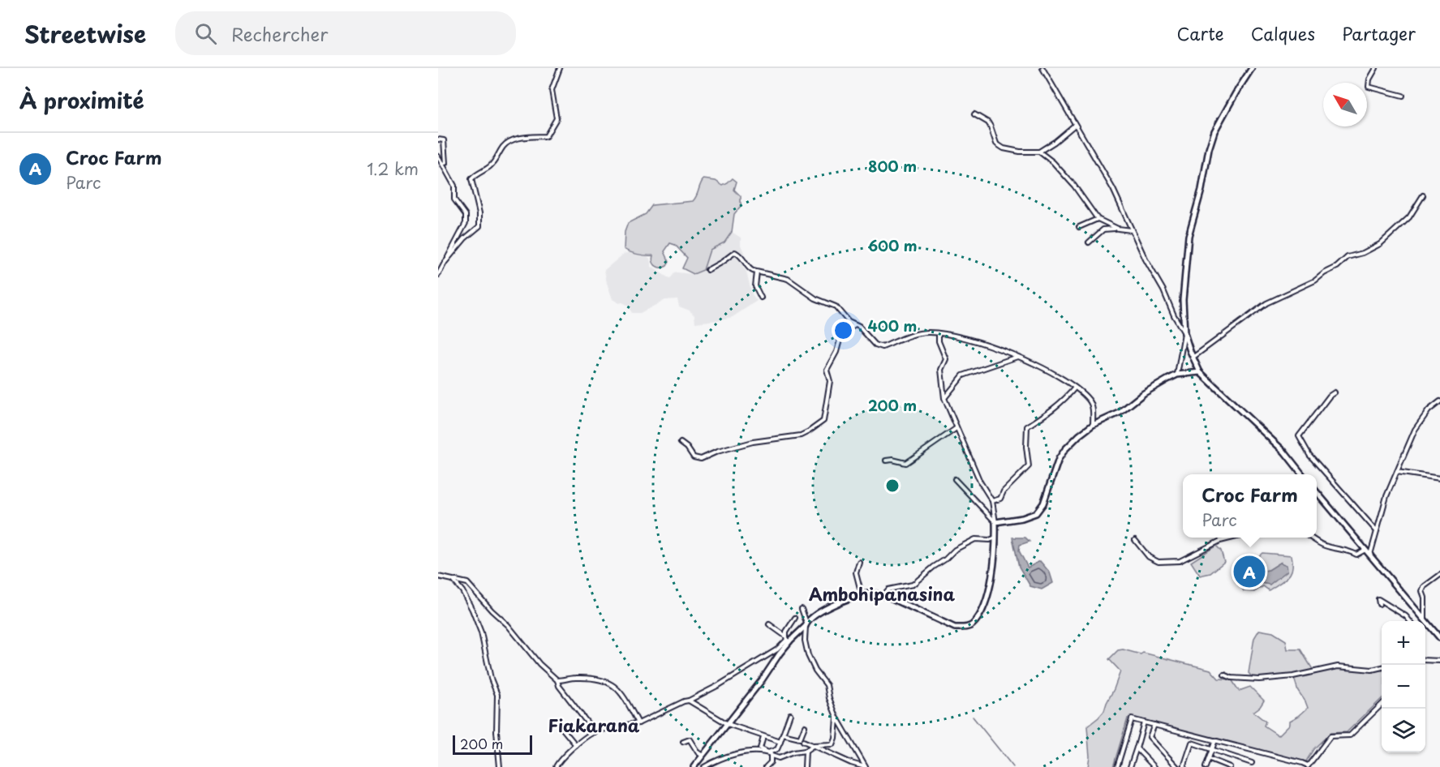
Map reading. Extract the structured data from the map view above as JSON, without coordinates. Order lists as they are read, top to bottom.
{
  "districts": ["Ambohipanasina", "Fiakarana"],
  "scale_bar": "200 m",
  "north": "top left",
  "page": {
    "header": "Streetwise",
    "search": "Rechercher",
    "nav": ["Carte", "Calques", "Partager"],
    "heading": "À proximité",
    "list": [
      {
        "mark": "A",
        "name": "Croc Farm",
        "note": "Parc",
        "value": "1.2 km"
      }
    ],
    "popup": ["Croc Farm", "Parc"],
    "pins": "A",
    "map_buttons": ["+", "−"],
    "scale": "200 m"
  },
  "rings": [
    "800 m",
    "600 m",
    "400 m",
    "200 m"
  ]
}
